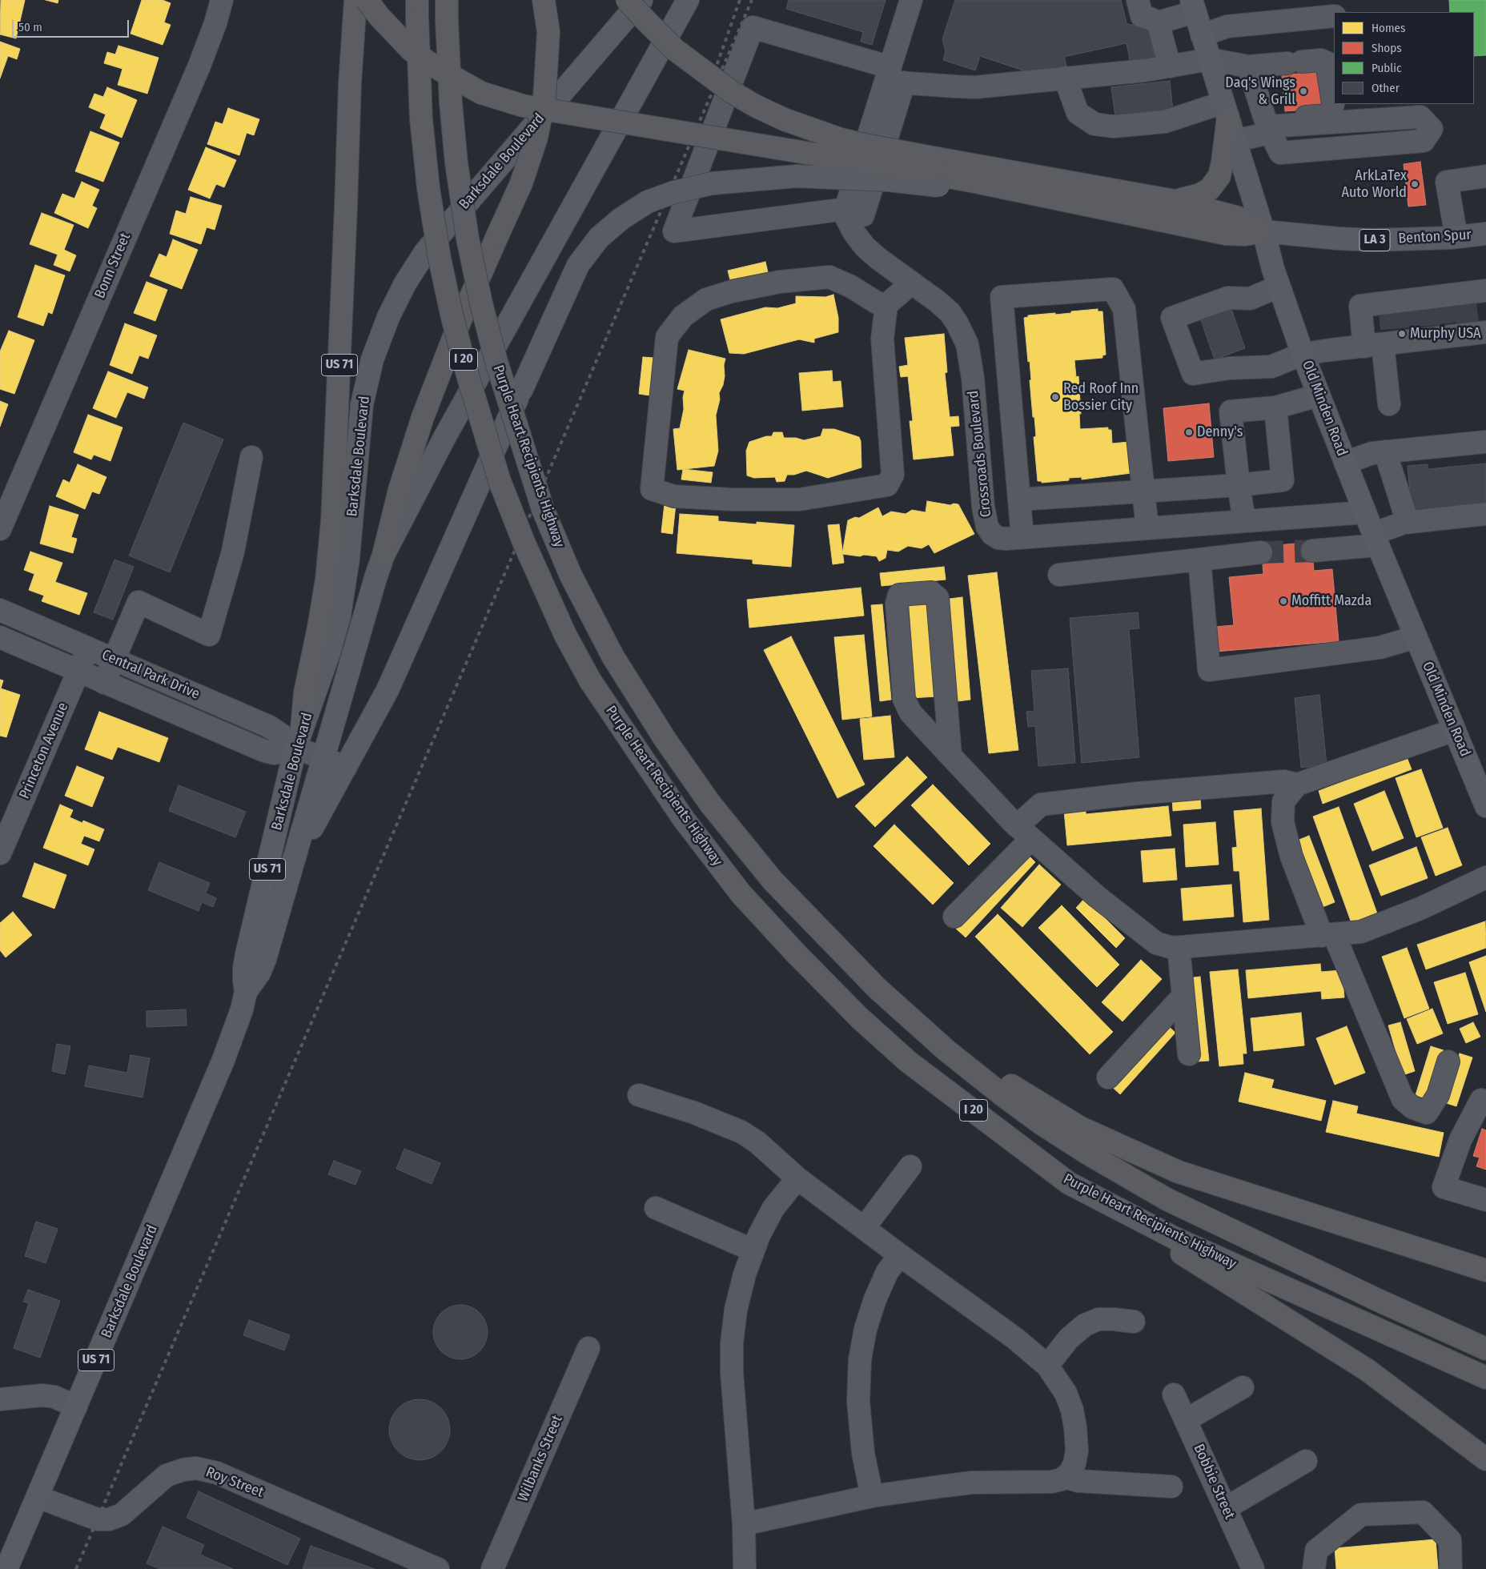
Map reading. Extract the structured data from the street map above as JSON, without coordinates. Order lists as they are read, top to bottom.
{
  "streets": {
    "highway": ["I 20", "US 71", "Purple Heart Recipients Highway"],
    "main road": [
      "Barksdale Boulevard",
      "Benton Spur",
      "LA 3",
      "Old Minden Road"
    ],
    "street": [
      "Bonn Street",
      "Crossroads Boulevard",
      "Central Park Drive",
      "Princeton Avenue",
      "Wilbanks Street",
      "Bobbie Street",
      "Roy Street"
    ]
  },
  "crossings": [
    ["Barksdale Boulevard", "US 71"],
    ["Barksdale Boulevard", "Central Park Drive"],
    ["Barksdale Boulevard", "Roy Street"],
    ["Benton Spur", "Old Minden Road"],
    ["Old Minden Road", "Crossroads Boulevard"],
    ["Central Park Drive", "Princeton Avenue"]
  ],
  "places": [
    "Daq's Wings & Grill",
    "ArkLaTex Auto World",
    "Murphy USA",
    "Red Roof Inn Bossier City",
    "Denny's",
    "Moffitt Mazda"
  ],
  "legend": [
    "Homes",
    "Shops",
    "Public",
    "Other"
  ],
  "scale_bar": "50 m"
}
